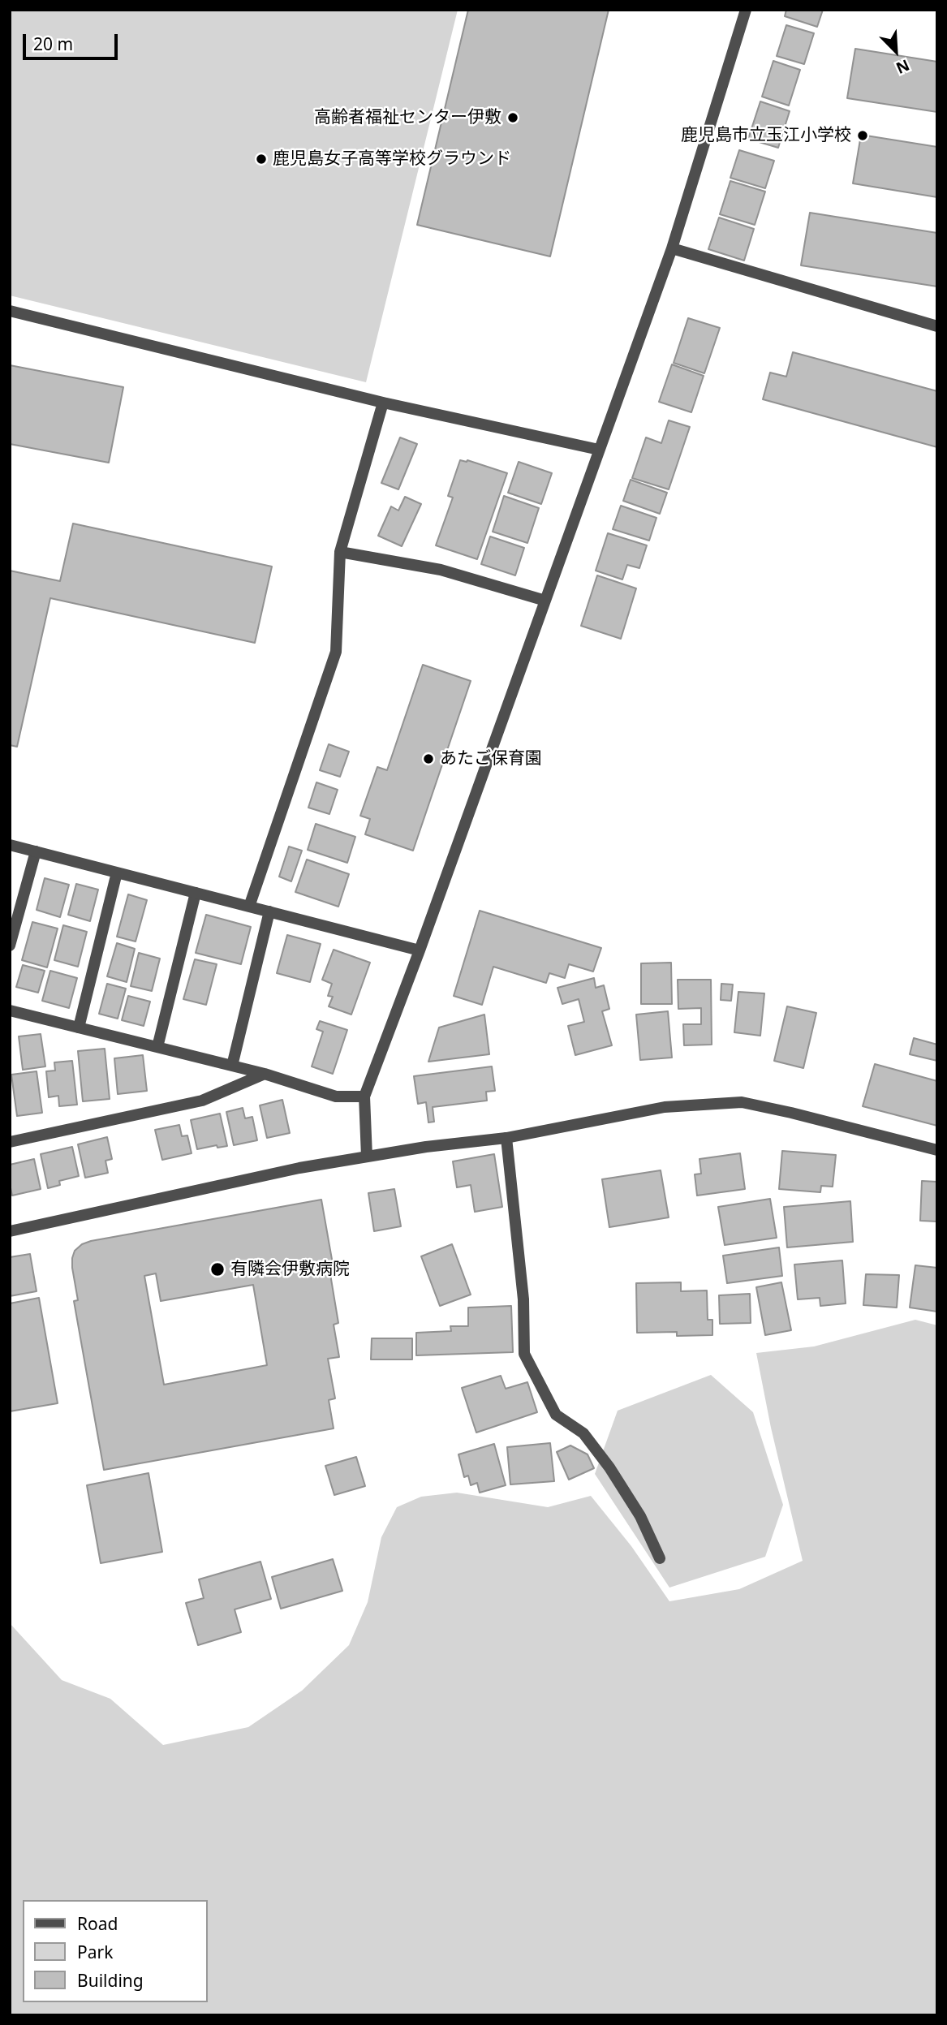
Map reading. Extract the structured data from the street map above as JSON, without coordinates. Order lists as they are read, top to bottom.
{
  "places": [
    "高齢者福祉センター伊敷",
    "鹿児島市立玉江小学校",
    "鹿児島女子高等学校グラウンド",
    "あたご保育園",
    "有隣会伊敷病院"
  ],
  "legend": ["Road", "Park", "Building"],
  "scale_bar": "20 m",
  "north": "bottom right"
}
